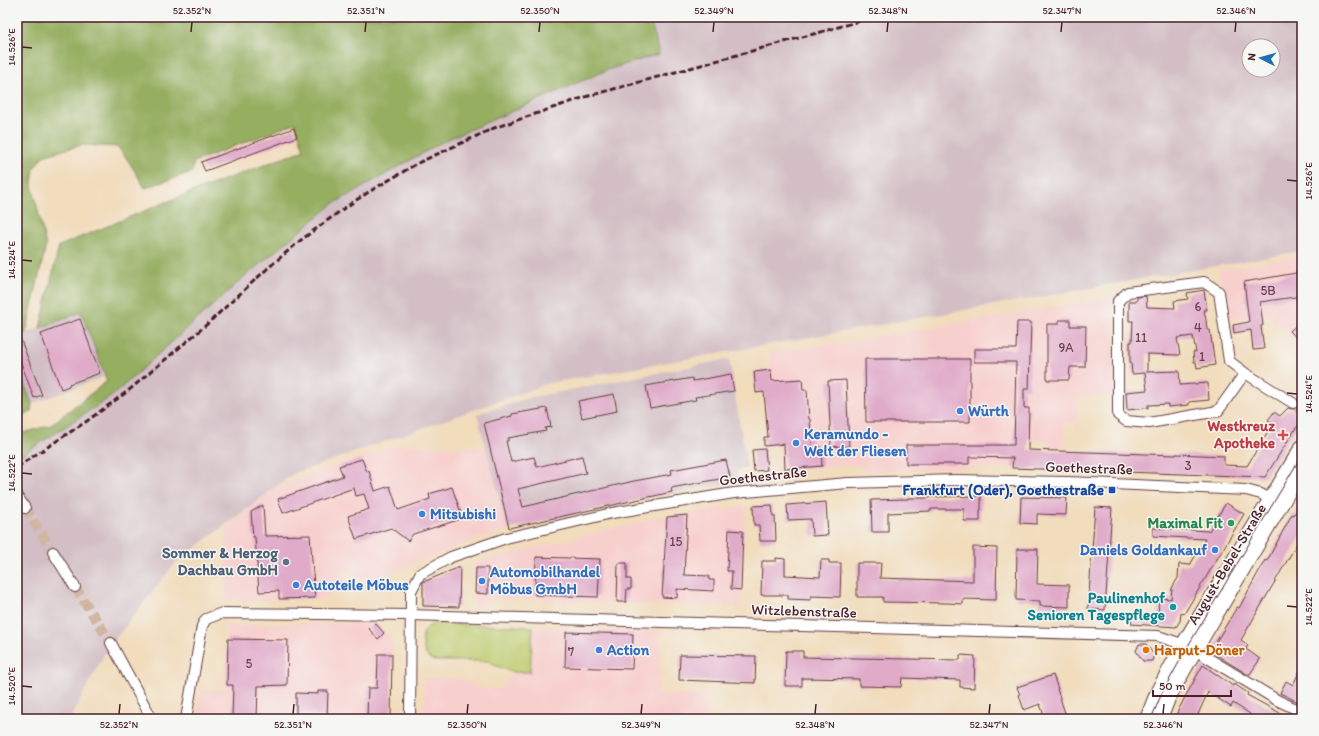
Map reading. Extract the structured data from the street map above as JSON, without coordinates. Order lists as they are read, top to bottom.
{
  "streets": {
    "street": ["Goethestraße", "August-Bebel-Straße", "Witzlebenstraße"]
  },
  "crossings": [
    ["Goethestraße", "August-Bebel-Straße"],
    ["Goethestraße", "Witzlebenstraße"],
    ["August-Bebel-Straße", "Witzlebenstraße"]
  ],
  "places": {
    "other": [
      "Würth",
      "Keramundo - Welt der Fliesen",
      "Mitsubishi",
      "Maximal Fit",
      "Daniels Goldankauf",
      "Sommer & Herzog Dachbau GmbH",
      "Automobilhandel Möbus GmbH",
      "Autoteile Möbus",
      "Paulinenhof Senioren Tagespflege",
      "Action",
      "Harput-Döner"
    ],
    "health": ["Westkreuz Apotheke"],
    "transit": ["Frankfurt (Oder), Goethestraße"]
  },
  "house_numbers": [
    "5B",
    "6",
    "4",
    "11",
    "9A",
    "1",
    "3",
    "15",
    "7",
    "5"
  ],
  "scale_bar": "50 m",
  "north": "left",
  "coordinates": [
    "52.352°N",
    "52.351°N",
    "52.350°N",
    "52.349°N",
    "52.348°N",
    "52.347°N",
    "52.346°N",
    "14.526°E",
    "14.524°E",
    "14.522°E",
    "14.520°E"
  ]
}
